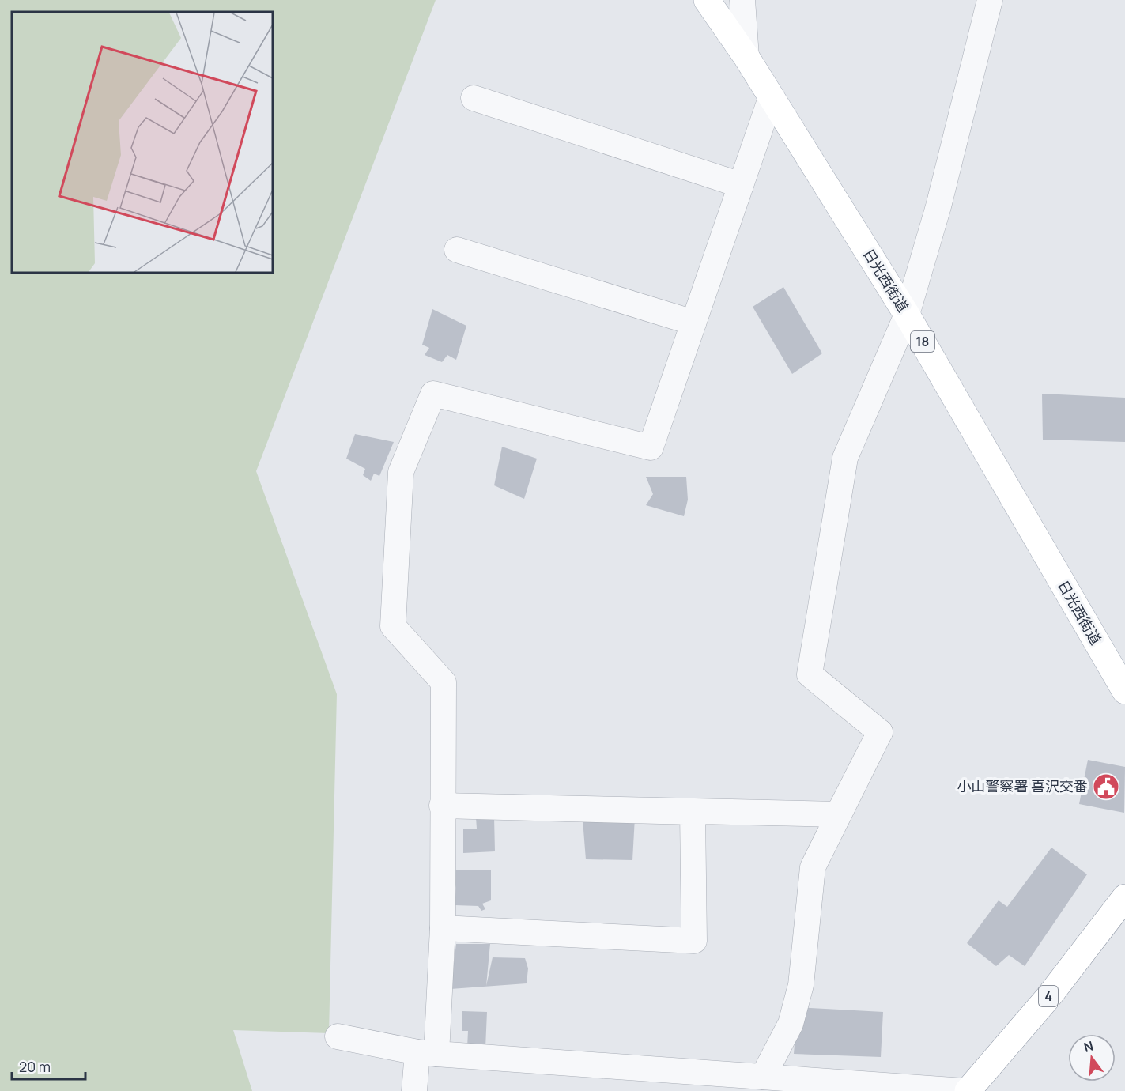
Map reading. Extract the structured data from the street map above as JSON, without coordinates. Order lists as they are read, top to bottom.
{
  "streets": {
    "main road": ["日光西街道", "18", "4"]
  },
  "places": {
    "public building": ["小山警察署 喜沢交番"]
  },
  "scale_bar": "20 m",
  "north": "top"
}
